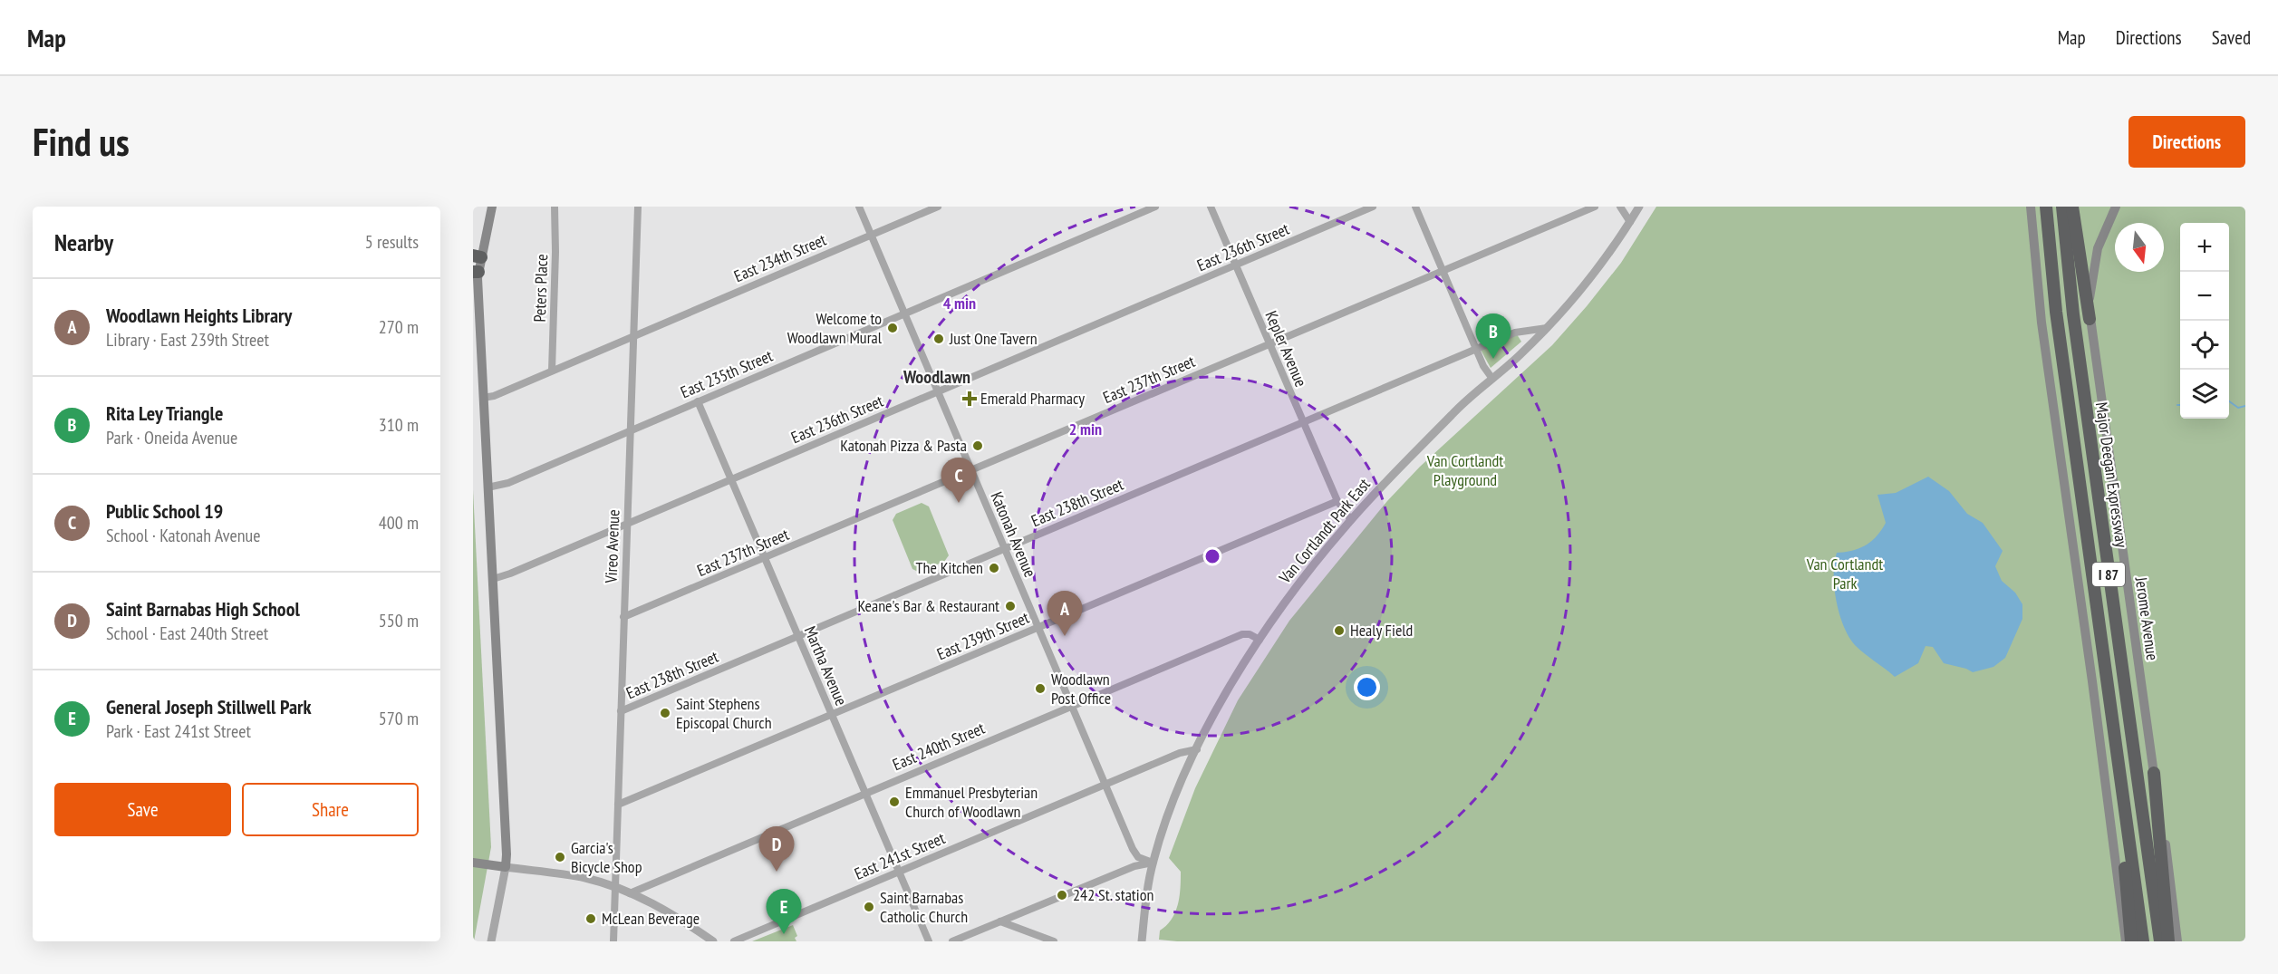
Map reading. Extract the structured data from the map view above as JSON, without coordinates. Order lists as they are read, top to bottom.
{
  "streets": {
    "highway": ["Major Deegan Expressway", "I 87"],
    "main road": ["Jerome Avenue"],
    "street": [
      "East 236th Street",
      "East 234th Street",
      "Peters Place",
      "Kepler Avenue",
      "East 235th Street",
      "East 237th Street",
      "East 238th Street",
      "Van Cortlandt Park East",
      "Katonah Avenue",
      "Vireo Avenue",
      "East 239th Street",
      "Martha Avenue",
      "East 240th Street",
      "East 241st Street"
    ]
  },
  "crossings": [
    ["East 236th Street", "Kepler Avenue"],
    ["East 236th Street", "Katonah Avenue"],
    ["East 236th Street", "Vireo Avenue"],
    ["East 236th Street", "Martha Avenue"],
    ["East 234th Street", "Peters Place"],
    ["East 234th Street", "Katonah Avenue"],
    ["East 234th Street", "Vireo Avenue"],
    ["Kepler Avenue", "East 237th Street"],
    ["Kepler Avenue", "East 238th Street"],
    ["Kepler Avenue", "East 239th Street"],
    ["East 235th Street", "Katonah Avenue"],
    ["East 235th Street", "Vireo Avenue"],
    ["East 235th Street", "Martha Avenue"],
    ["East 237th Street", "Katonah Avenue"],
    ["East 237th Street", "Vireo Avenue"],
    ["East 237th Street", "Martha Avenue"],
    ["East 238th Street", "Van Cortlandt Park East"],
    ["East 238th Street", "Katonah Avenue"],
    ["East 238th Street", "Vireo Avenue"],
    ["East 238th Street", "Martha Avenue"],
    ["Van Cortlandt Park East", "Katonah Avenue"],
    ["Van Cortlandt Park East", "East 240th Street"],
    ["Van Cortlandt Park East", "East 241st Street"],
    ["Katonah Avenue", "East 239th Street"],
    ["Katonah Avenue", "East 240th Street"],
    ["Katonah Avenue", "East 241st Street"],
    ["Vireo Avenue", "East 239th Street"],
    ["East 239th Street", "Martha Avenue"],
    ["Martha Avenue", "East 240th Street"],
    ["Martha Avenue", "East 241st Street"]
  ],
  "districts": ["Woodlawn"],
  "parks": ["Van Cortlandt Playground", "Van Cortlandt Park"],
  "places": {
    "other": [
      "Welcome to Woodlawn Mural",
      "Just One Tavern",
      "Katonah Pizza & Pasta",
      "The Kitchen",
      "Keane's Bar & Restaurant",
      "Healy Field",
      "Woodlawn Post Office",
      "Saint Stephens Episcopal Church",
      "Emmanuel Presbyterian Church of Woodlawn",
      "Garcia's Bicycle Shop",
      "242 St. station",
      "Saint Barnabas Catholic Church",
      "McLean Beverage"
    ],
    "health": ["Emerald Pharmacy"]
  },
  "north": "bottom",
  "page": {
    "header": "Map",
    "nav": ["Map", "Directions", "Saved"],
    "buttons": [
      "Directions",
      ["Save", "Share"]
    ],
    "title": "Find us",
    "heading": ["Nearby", "5 results"],
    "map_buttons": ["+", "−"],
    "list": [
      {
        "mark": "A",
        "name": "Woodlawn Heights Library",
        "note": "Library · East 239th Street",
        "value": "270 m"
      },
      {
        "mark": "B",
        "name": "Rita Ley Triangle",
        "note": "Park · Oneida Avenue",
        "value": "310 m"
      },
      {
        "mark": "C",
        "name": "Public School 19",
        "note": "School · Katonah Avenue",
        "value": "400 m"
      },
      {
        "mark": "D",
        "name": "Saint Barnabas High School",
        "note": "School · East 240th Street",
        "value": "550 m"
      },
      {
        "mark": "E",
        "name": "General Joseph Stillwell Park",
        "note": "Park · East 241st Street",
        "value": "570 m"
      }
    ],
    "pins": [
      "B",
      "C",
      "A",
      "D",
      "E"
    ]
  },
  "rings": ["4 min", "2 min"]
}
